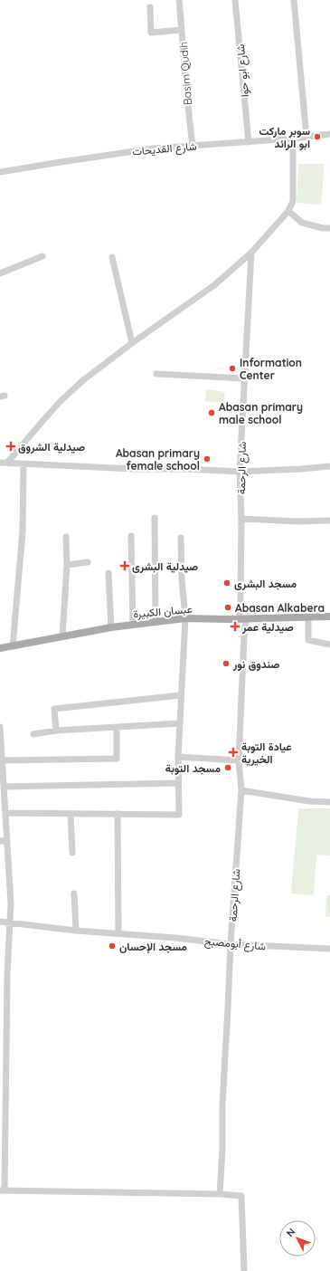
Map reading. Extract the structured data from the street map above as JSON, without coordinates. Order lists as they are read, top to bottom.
{
  "streets": {
    "main road": ["عبسان الكبيرة"],
    "street": [
      "شارع ابو حوا",
      "Basim Qudih",
      "شارع القديحات",
      "شارع الرحمة",
      "شارع أبومصبح"
    ]
  },
  "crossings": [
    ["شارع ابو حوا", "شارع القديحات"],
    ["Basim Qudih", "شارع القديحات"],
    ["شارع الرحمة", "عبسان الكبيرة"],
    ["شارع الرحمة", "شارع أبومصبح"]
  ],
  "places": {
    "other": [
      "سوبر ماركت ابو الرائد",
      "Information Center",
      "Abasan primary male school",
      "Abasan primary female school",
      "مسجد البشرى",
      "Abasan Alkabera",
      "صندوق نور",
      "مسجد التوبة",
      "مسجد الإحسان"
    ],
    "health": [
      "صيدلية الشروق",
      "صيدلية البشرى",
      "صيدلية عمر",
      "عيادة التوبة الخيرية"
    ]
  },
  "north": "top left"
}
